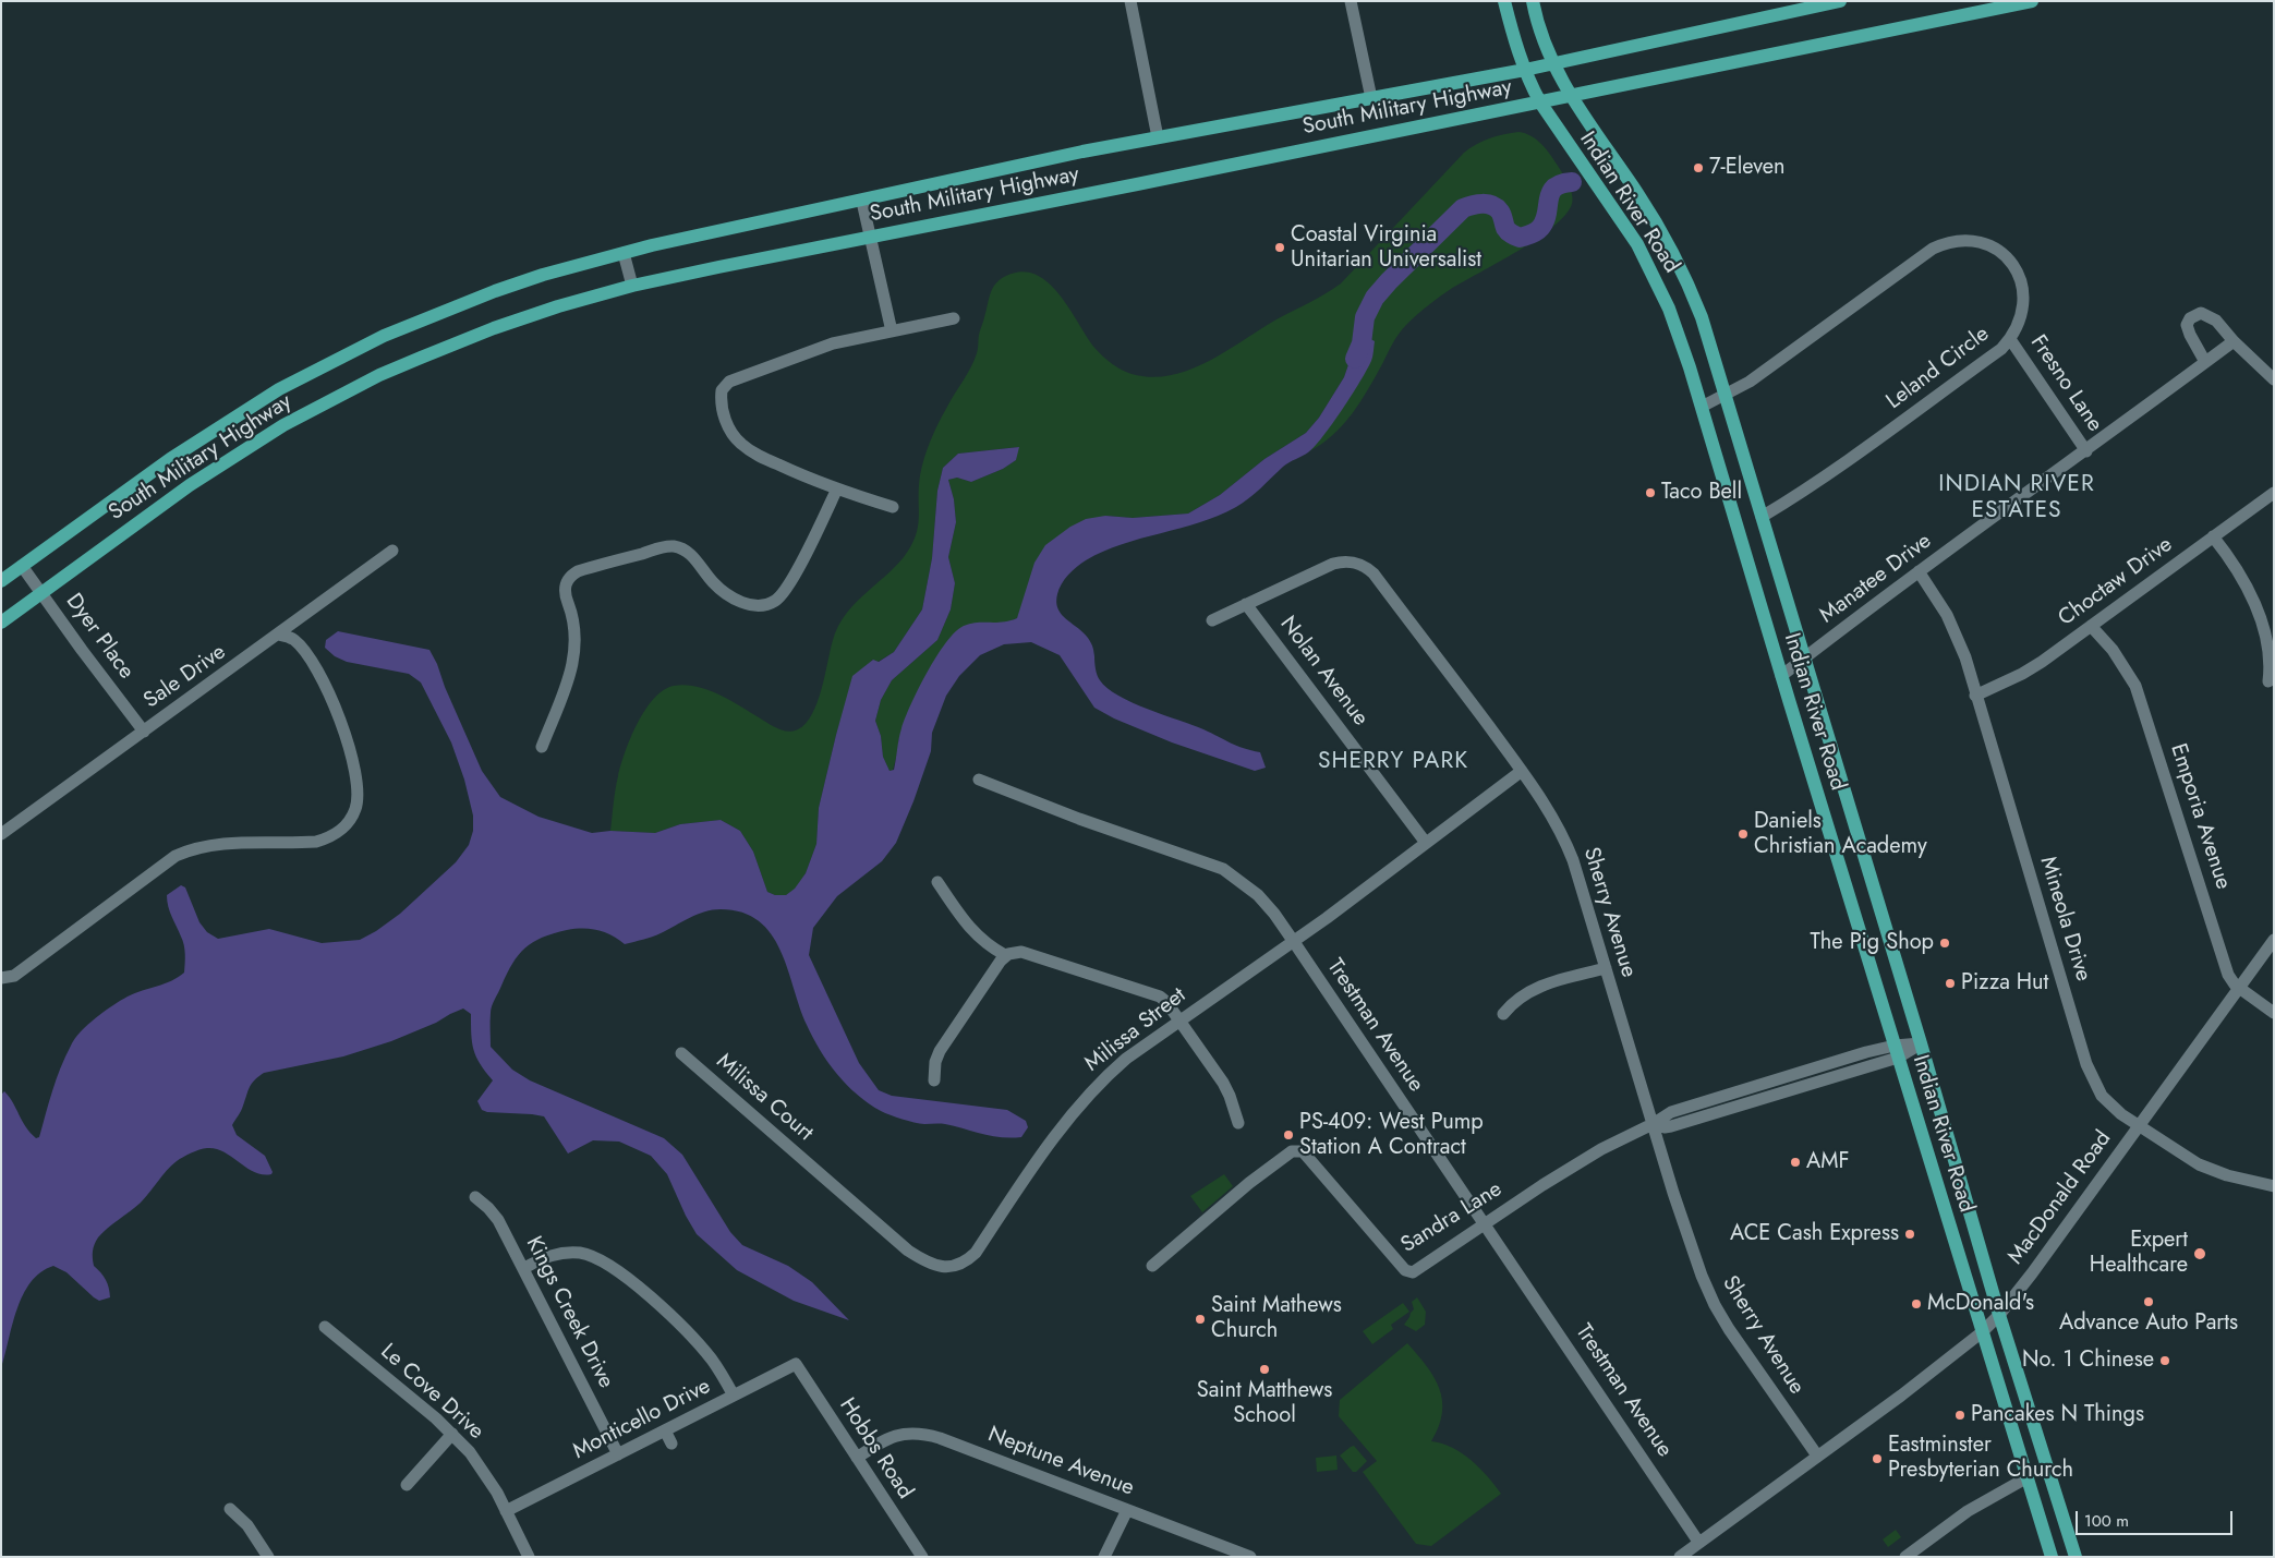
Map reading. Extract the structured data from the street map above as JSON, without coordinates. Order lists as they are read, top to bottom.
{
  "streets": {
    "main road": ["South Military Highway", "Indian River Road"],
    "street": [
      "Leland Circle",
      "Fresno Lane",
      "Manatee Drive",
      "Choctaw Drive",
      "Dyer Place",
      "Nolan Avenue",
      "Sale Drive",
      "Emporia Avenue",
      "Sherry Avenue",
      "Mineola Drive",
      "Trestman Avenue",
      "Milissa Street",
      "Milissa Court",
      "MacDonald Road",
      "Sandra Lane",
      "Kings Creek Drive",
      "Le Cove Drive",
      "Monticello Drive",
      "Hobbs Road",
      "Neptune Avenue"
    ]
  },
  "crossings": [
    ["South Military Highway", "Indian River Road"],
    ["South Military Highway", "Dyer Place"],
    ["Indian River Road", "Leland Circle"],
    ["Indian River Road", "Manatee Drive"],
    ["Indian River Road", "MacDonald Road"],
    ["Indian River Road", "Sandra Lane"],
    ["Leland Circle", "Fresno Lane"],
    ["Fresno Lane", "Manatee Drive"],
    ["Manatee Drive", "Mineola Drive"],
    ["Choctaw Drive", "Emporia Avenue"],
    ["Choctaw Drive", "Mineola Drive"],
    ["Dyer Place", "Sale Drive"],
    ["Nolan Avenue", "Sherry Avenue"],
    ["Nolan Avenue", "Milissa Street"],
    ["Emporia Avenue", "MacDonald Road"],
    ["Sherry Avenue", "Milissa Street"],
    ["Sherry Avenue", "MacDonald Road"],
    ["Sherry Avenue", "Sandra Lane"],
    ["Mineola Drive", "MacDonald Road"],
    ["Trestman Avenue", "Milissa Street"],
    ["Trestman Avenue", "MacDonald Road"],
    ["Trestman Avenue", "Sandra Lane"],
    ["Milissa Street", "Milissa Court"],
    ["Kings Creek Drive", "Monticello Drive"],
    ["Le Cove Drive", "Monticello Drive"],
    ["Monticello Drive", "Hobbs Road"],
    ["Hobbs Road", "Neptune Avenue"]
  ],
  "districts": ["INDIAN RIVER ESTATES", "SHERRY PARK"],
  "places": [
    "7-Eleven",
    "Coastal Virginia Unitarian Universalist",
    "Taco Bell",
    "Daniels Christian Academy",
    "The Pig Shop",
    "Pizza Hut",
    "PS-409: West Pump Station A Contract",
    "AMF",
    "ACE Cash Express",
    "Expert Healthcare",
    "Advance Auto Parts",
    "McDonald's",
    "Saint Mathews Church",
    "No. 1 Chinese",
    "Saint Matthews School",
    "Pancakes N Things",
    "Eastminster Presbyterian Church"
  ],
  "scale_bar": "100 m"
}
